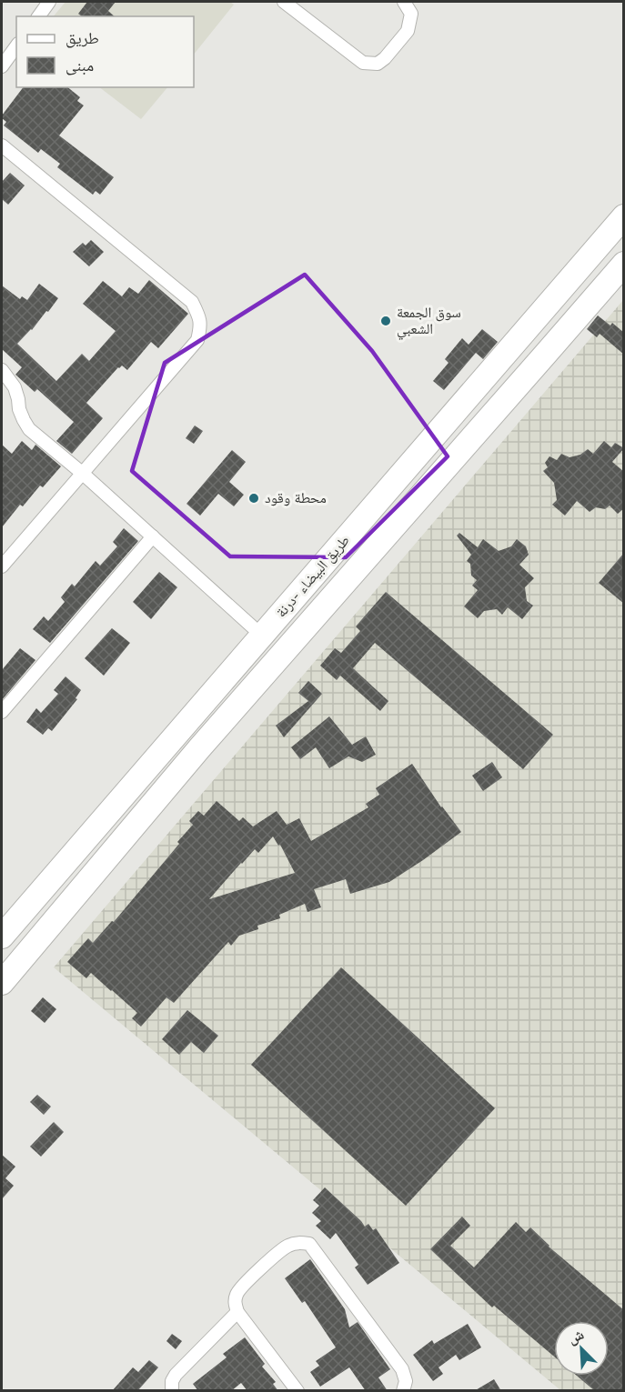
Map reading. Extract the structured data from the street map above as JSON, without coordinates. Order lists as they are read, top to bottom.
{
  "streets": {
    "highway": ["طريق البيضاء -درنة"]
  },
  "places": ["سوق الجمعة الشعبي", "محطة وقود"],
  "legend": ["طريق", "مبنى"],
  "north": "top left"
}
